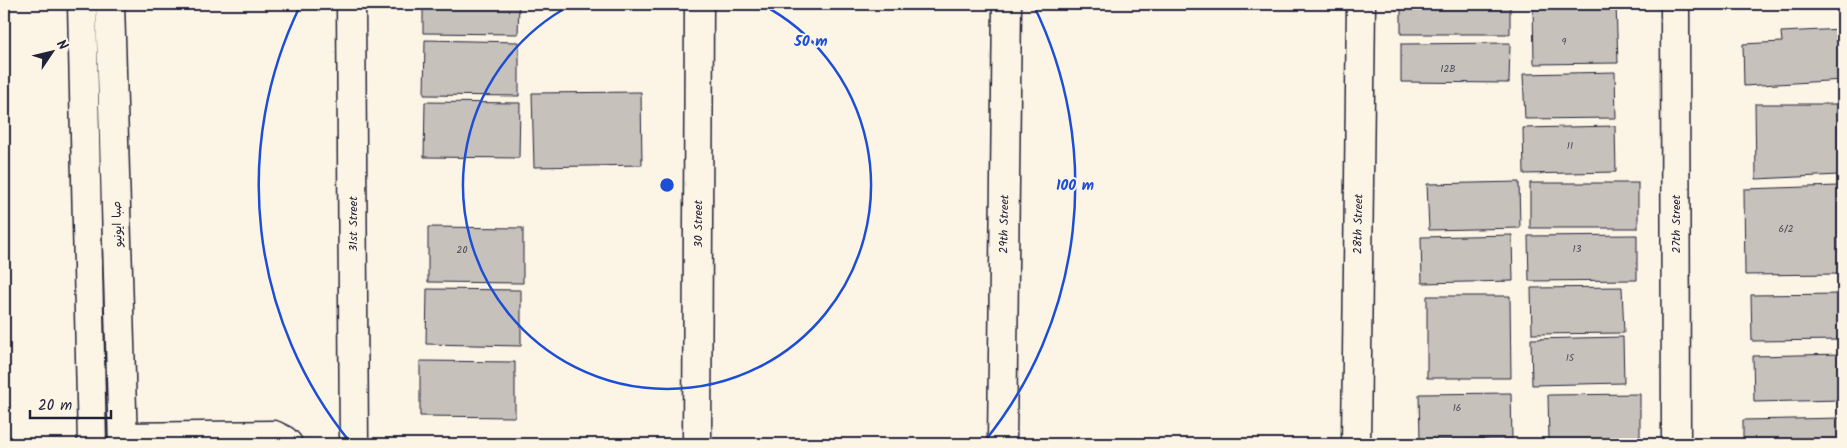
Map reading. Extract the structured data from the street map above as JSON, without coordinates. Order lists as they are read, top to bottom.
{
  "streets": {
    "street": [
      "صبا ایونیو",
      "31st Street",
      "30 Street",
      "29th Street",
      "28th Street",
      "27th Street"
    ]
  },
  "house_numbers": [
    "9",
    "12B",
    "11",
    "6/2",
    "13",
    "20",
    "15",
    "16"
  ],
  "scale_bar": "20 m",
  "north": "top right",
  "rings": ["50 m", "100 m"]
}
